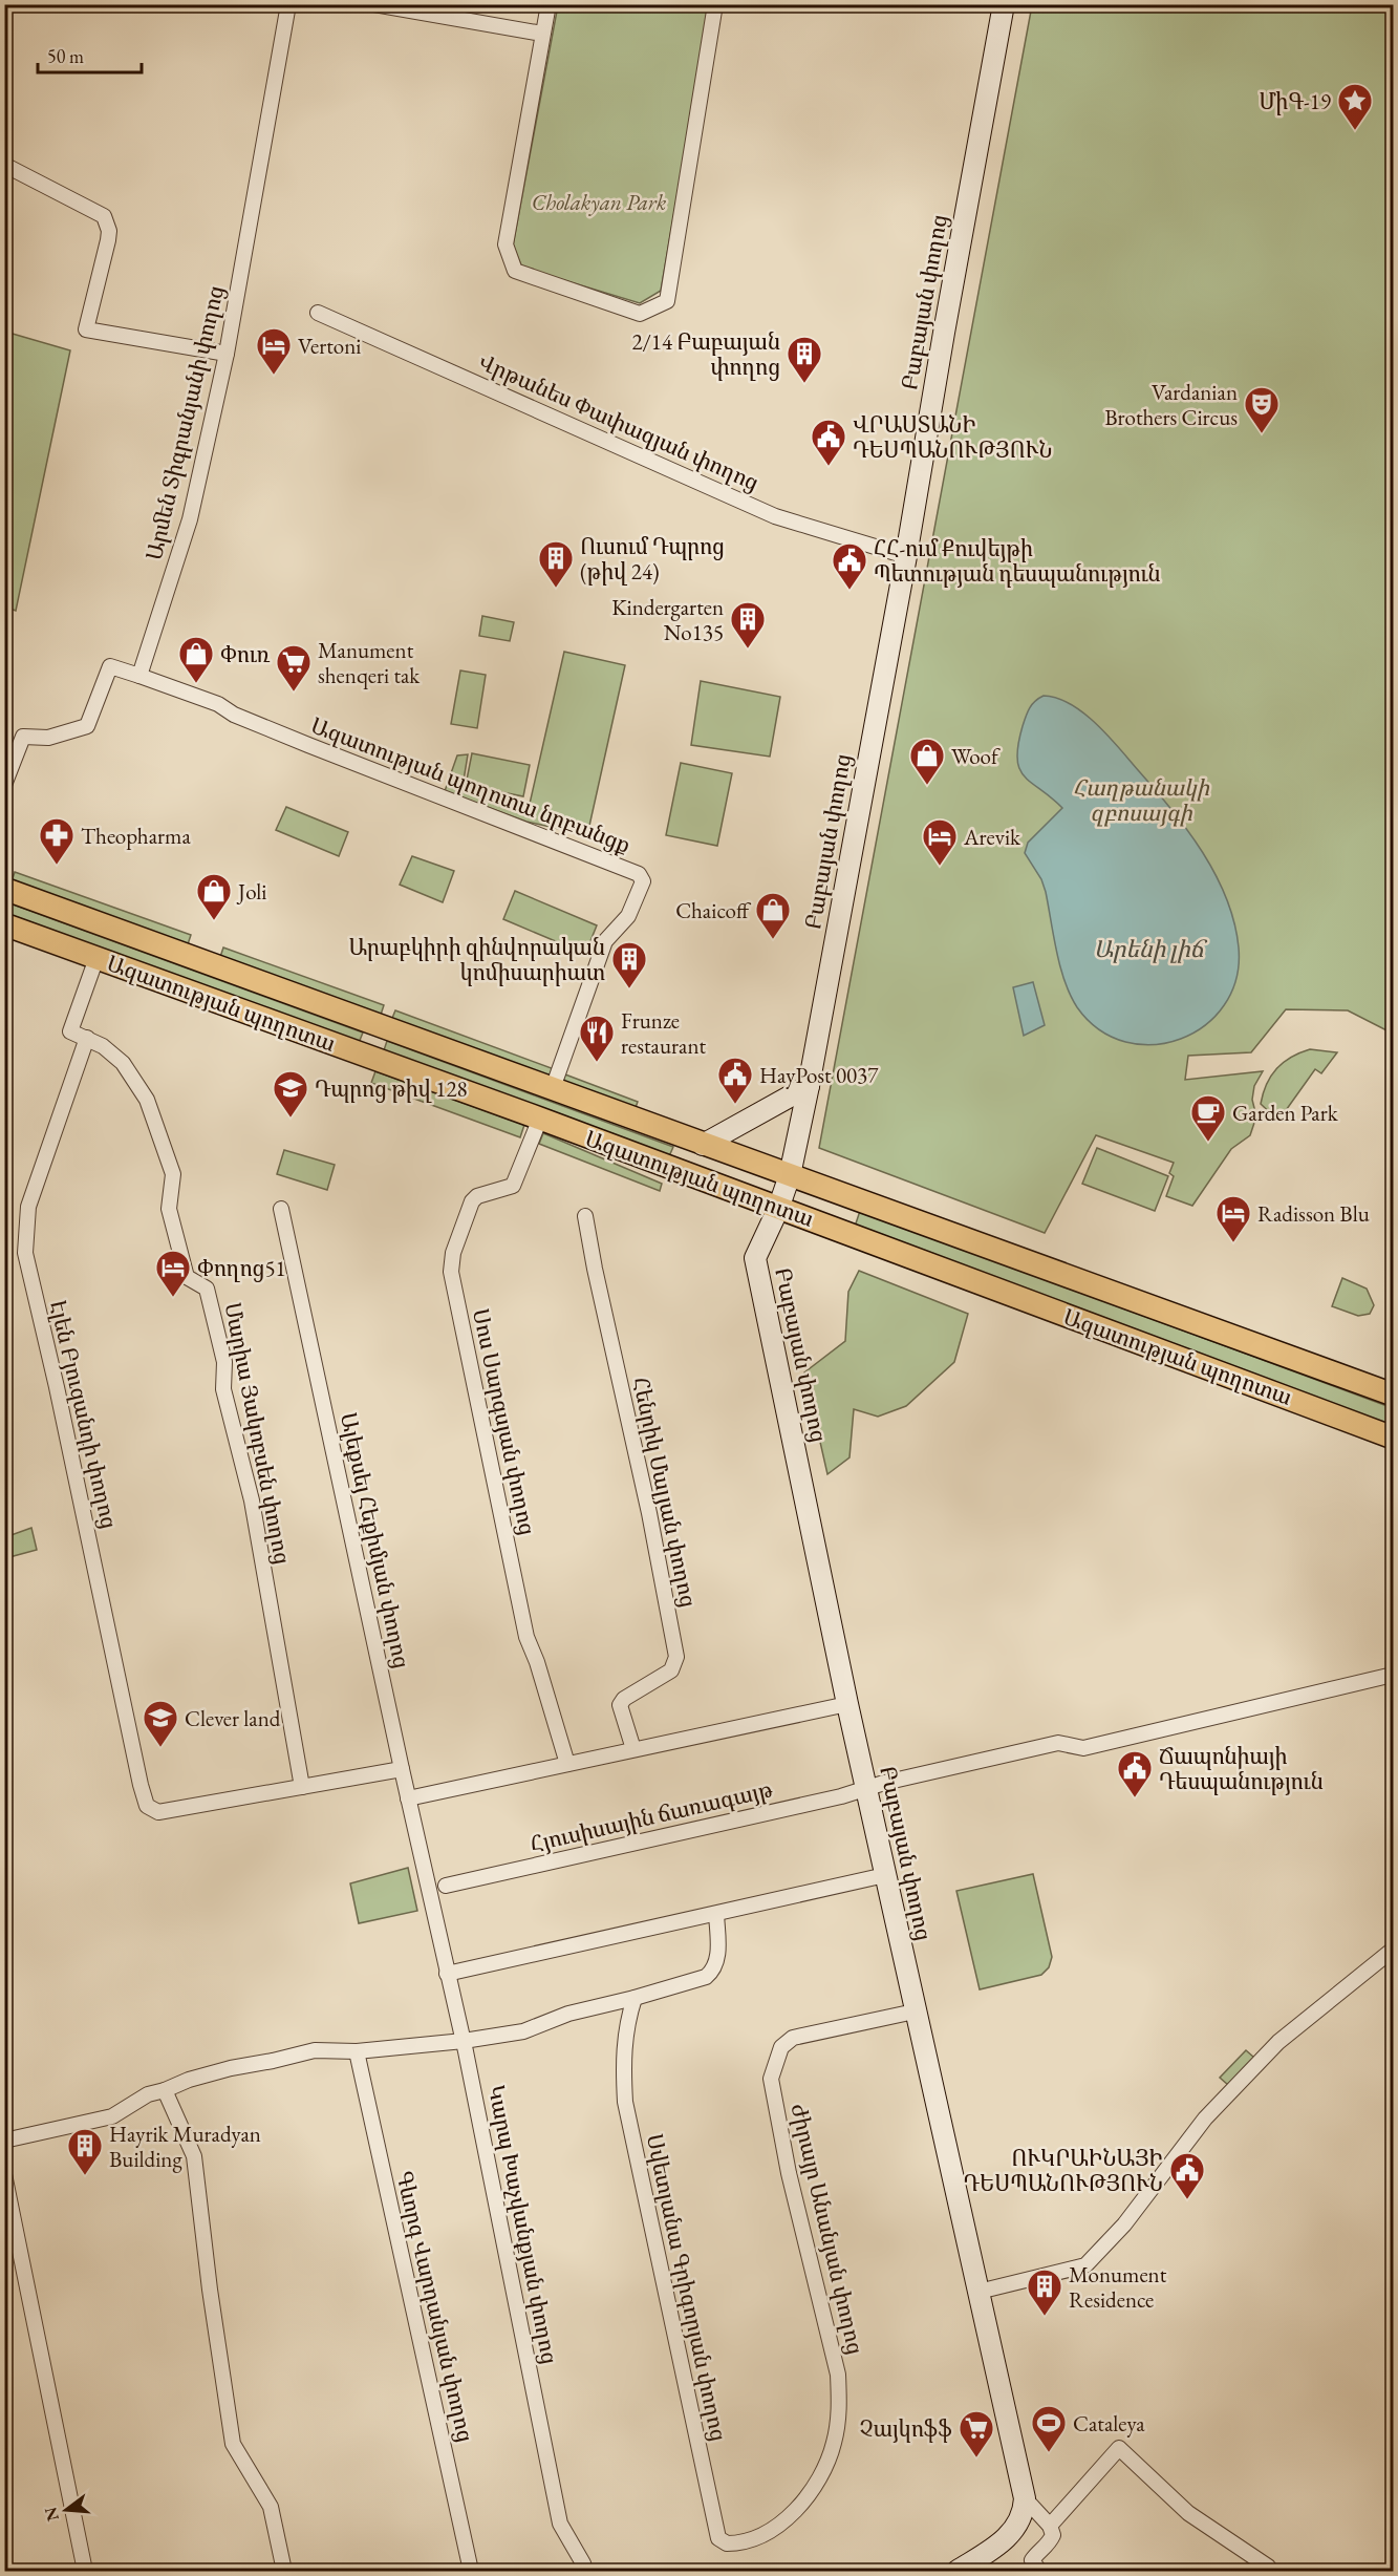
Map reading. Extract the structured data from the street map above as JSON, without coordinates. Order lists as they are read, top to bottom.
{
  "streets": {
    "main road": ["Ազատության պողոտա"],
    "street": [
      "Բաբայան փողոց",
      "Վրթանես Փափազյան փողոց",
      "Արմեն Տիգրանյանի փողոց",
      "Ազատության պողոտա նրբանցք",
      "Էլեն Բյուզանդի փողոց",
      "Սոս Սարգսյան փողոց",
      "Մարիա Յակոբսեն փողոց",
      "Հենրիկ Մալյան փողոց",
      "Ալեքսեյ Հեքիմյան փողոց",
      "Հյուսիսային ճառագայթ",
      "Կարպ Խաչվանքյան փողոց",
      "Ժիրայր Անանյան փողոց",
      "Սվետլանա Գրիգորյան փողոց",
      "Գևորգ Վարդանյան փողոց"
    ]
  },
  "crossings": [
    ["Բաբայան փողոց", "Վրթանես Փափազյան փողոց"],
    ["Բաբայան փողոց", "Ազատության պողոտա"],
    ["Բաբայան փողոց", "Հյուսիսային ճառագայթ"],
    ["Բաբայան փողոց", "Ժիրայր Անանյան փողոց"],
    ["Արմեն Տիգրանյանի փողոց", "Ազատության պողոտա նրբանցք"],
    ["Ազատության պողոտա նրբանցք", "Ազատության պողոտա"],
    ["Ազատության պողոտա", "Սոս Սարգսյան փողոց"],
    ["Ազատության պողոտա", "Մարիա Յակոբսեն փողոց"],
    ["Էլեն Բյուզանդի փողոց", "Մարիա Յակոբսեն փողոց"],
    ["Ալեքսեյ Հեքիմյան փողոց", "Կարպ Խաչվանքյան փողոց"],
    ["Ժիրայր Անանյան փողոց", "Սվետլանա Գրիգորյան փողոց"]
  ],
  "water": ["Արենի լիճ"],
  "parks": ["Cholakyan Park", "Հաղթանակի զբոսայգի"],
  "places": {
    "place": ["ՄիԳ-19"],
    "hotel": [
      "Vertoni",
      "Arevik",
      "Radisson Blu",
      "Փողոց51"
    ],
    "building": [
      "2/14 Բաբայան փողոց",
      "Ուսում Դպրոց (թիվ 24)",
      "Kindergarten No135",
      "Արաբկիրի զինվորական կոմիսարիատ",
      "Hayrik Muradyan Building",
      "Monument Residence"
    ],
    "theatre": ["Vardanian Brothers Circus"],
    "public building": [
      "ՎՐԱՍՏԱՆԻ ԴԵՍՊԱՆՈՒԹՅՈՒՆ",
      "ՀՀ-ում Քուվեյթի Պետության դեսպանություն",
      "HayPost 0037",
      "Ճապոնիայի Դեսպանություն",
      "ՈՒԿՐԱԻՆԱՅԻ ԴԵՍՊԱՆՈՒԹՅՈՒՆ"
    ],
    "shop": [
      "Փուռ",
      "Woof",
      "Joli",
      "Chaicoff"
    ],
    "supermarket": ["Manument shenqeri tak", "Չայկոֆֆ"],
    "pharmacy": ["Theopharma"],
    "restaurant": ["Frunze restaurant"],
    "school or university": ["Դպրոց թիվ 128", "Clever land"],
    "cafe": ["Garden Park"],
    "sports": ["Cataleya"]
  },
  "scale_bar": "50 m",
  "north": "left"
}
